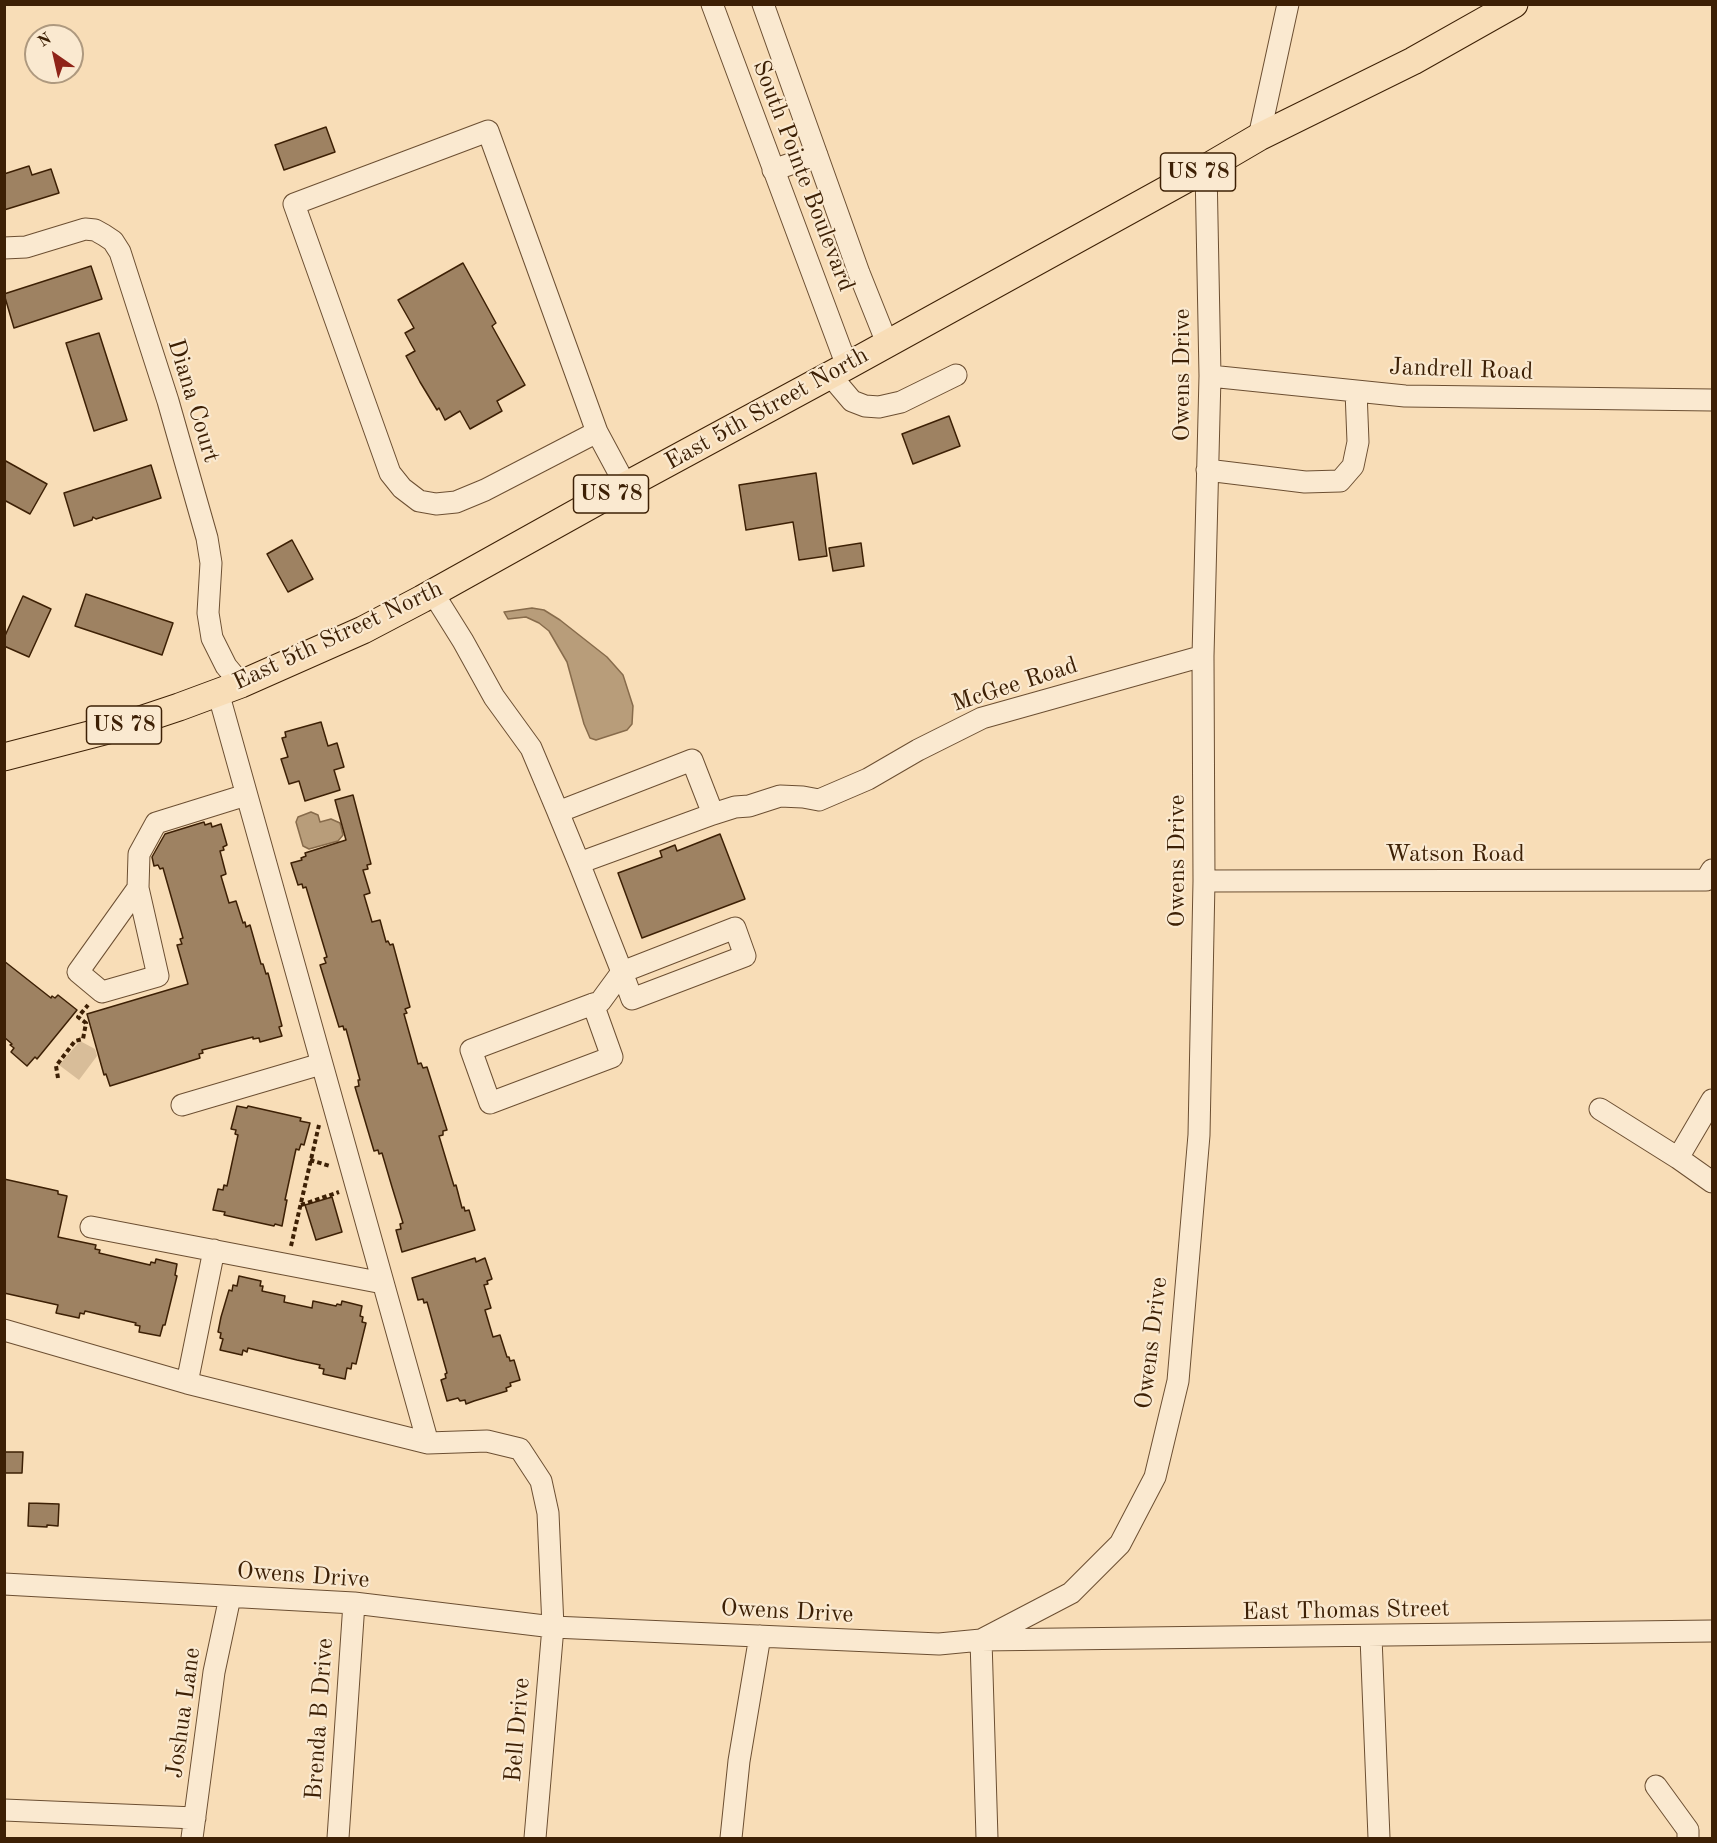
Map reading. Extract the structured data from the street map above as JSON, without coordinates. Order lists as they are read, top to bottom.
{
  "streets": {
    "main road": ["US 78", "East 5th Street North"],
    "street": [
      "South Pointe Boulevard",
      "Jandrell Road",
      "Owens Drive",
      "Diana Court",
      "McGee Road",
      "Watson Road",
      "East Thomas Street",
      "Joshua Lane",
      "Brenda B Drive",
      "Bell Drive"
    ]
  },
  "crossings": [
    ["South Pointe Boulevard", "East 5th Street North"],
    ["Jandrell Road", "Owens Drive"],
    ["Owens Drive", "East 5th Street North"],
    ["Owens Drive", "McGee Road"],
    ["Owens Drive", "Watson Road"],
    ["Owens Drive", "East Thomas Street"],
    ["Owens Drive", "Joshua Lane"],
    ["Owens Drive", "Brenda B Drive"],
    ["Owens Drive", "Bell Drive"],
    ["Diana Court", "East 5th Street North"]
  ],
  "north": "top left"
}
